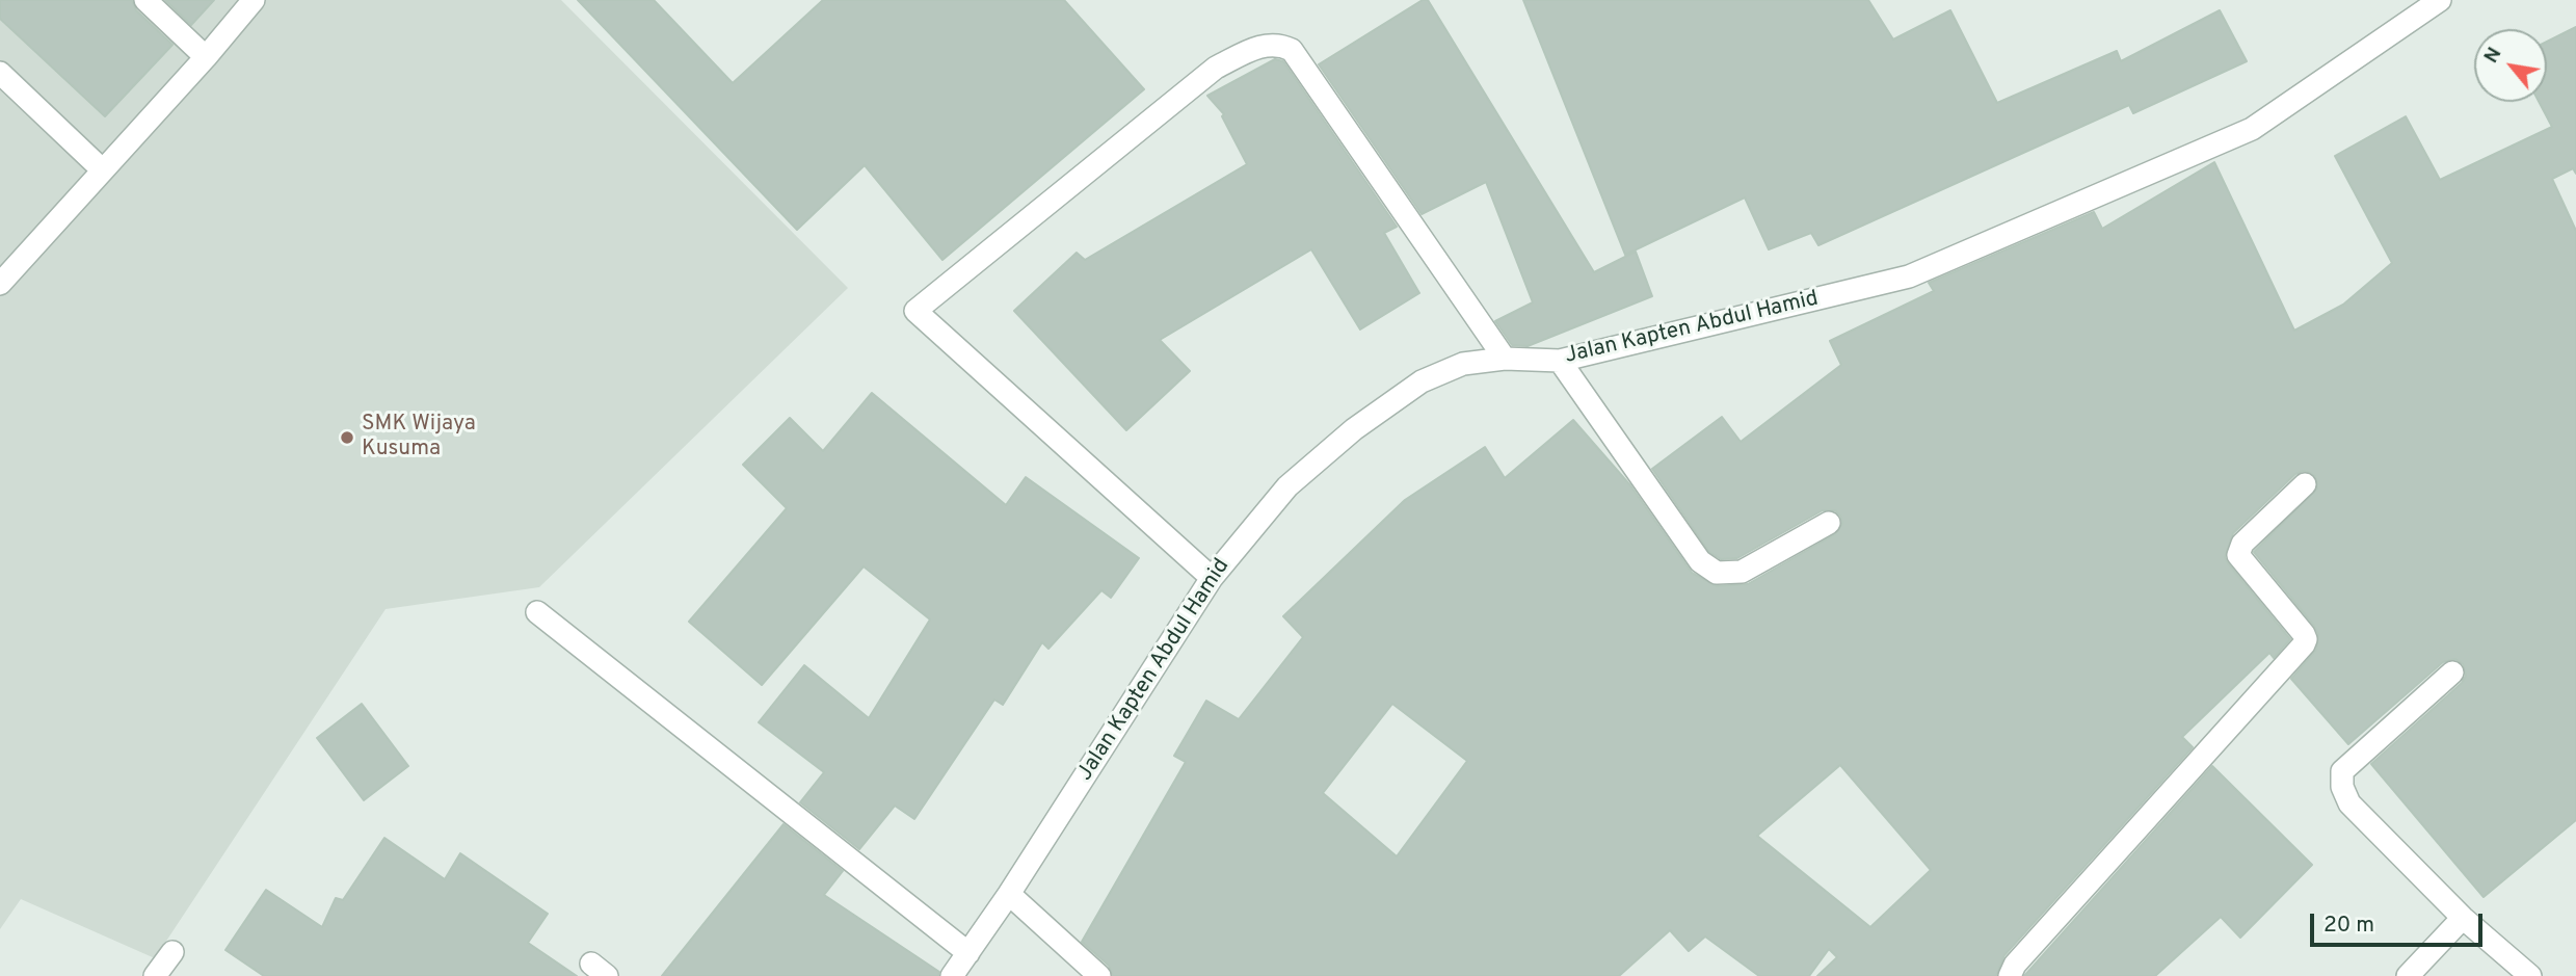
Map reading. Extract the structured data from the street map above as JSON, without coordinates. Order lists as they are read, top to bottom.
{
  "streets": {
    "street": ["Jalan Kapten Abdul Hamid"]
  },
  "places": ["SMK Wijaya Kusuma"],
  "scale_bar": "20 m",
  "north": "top left"
}
